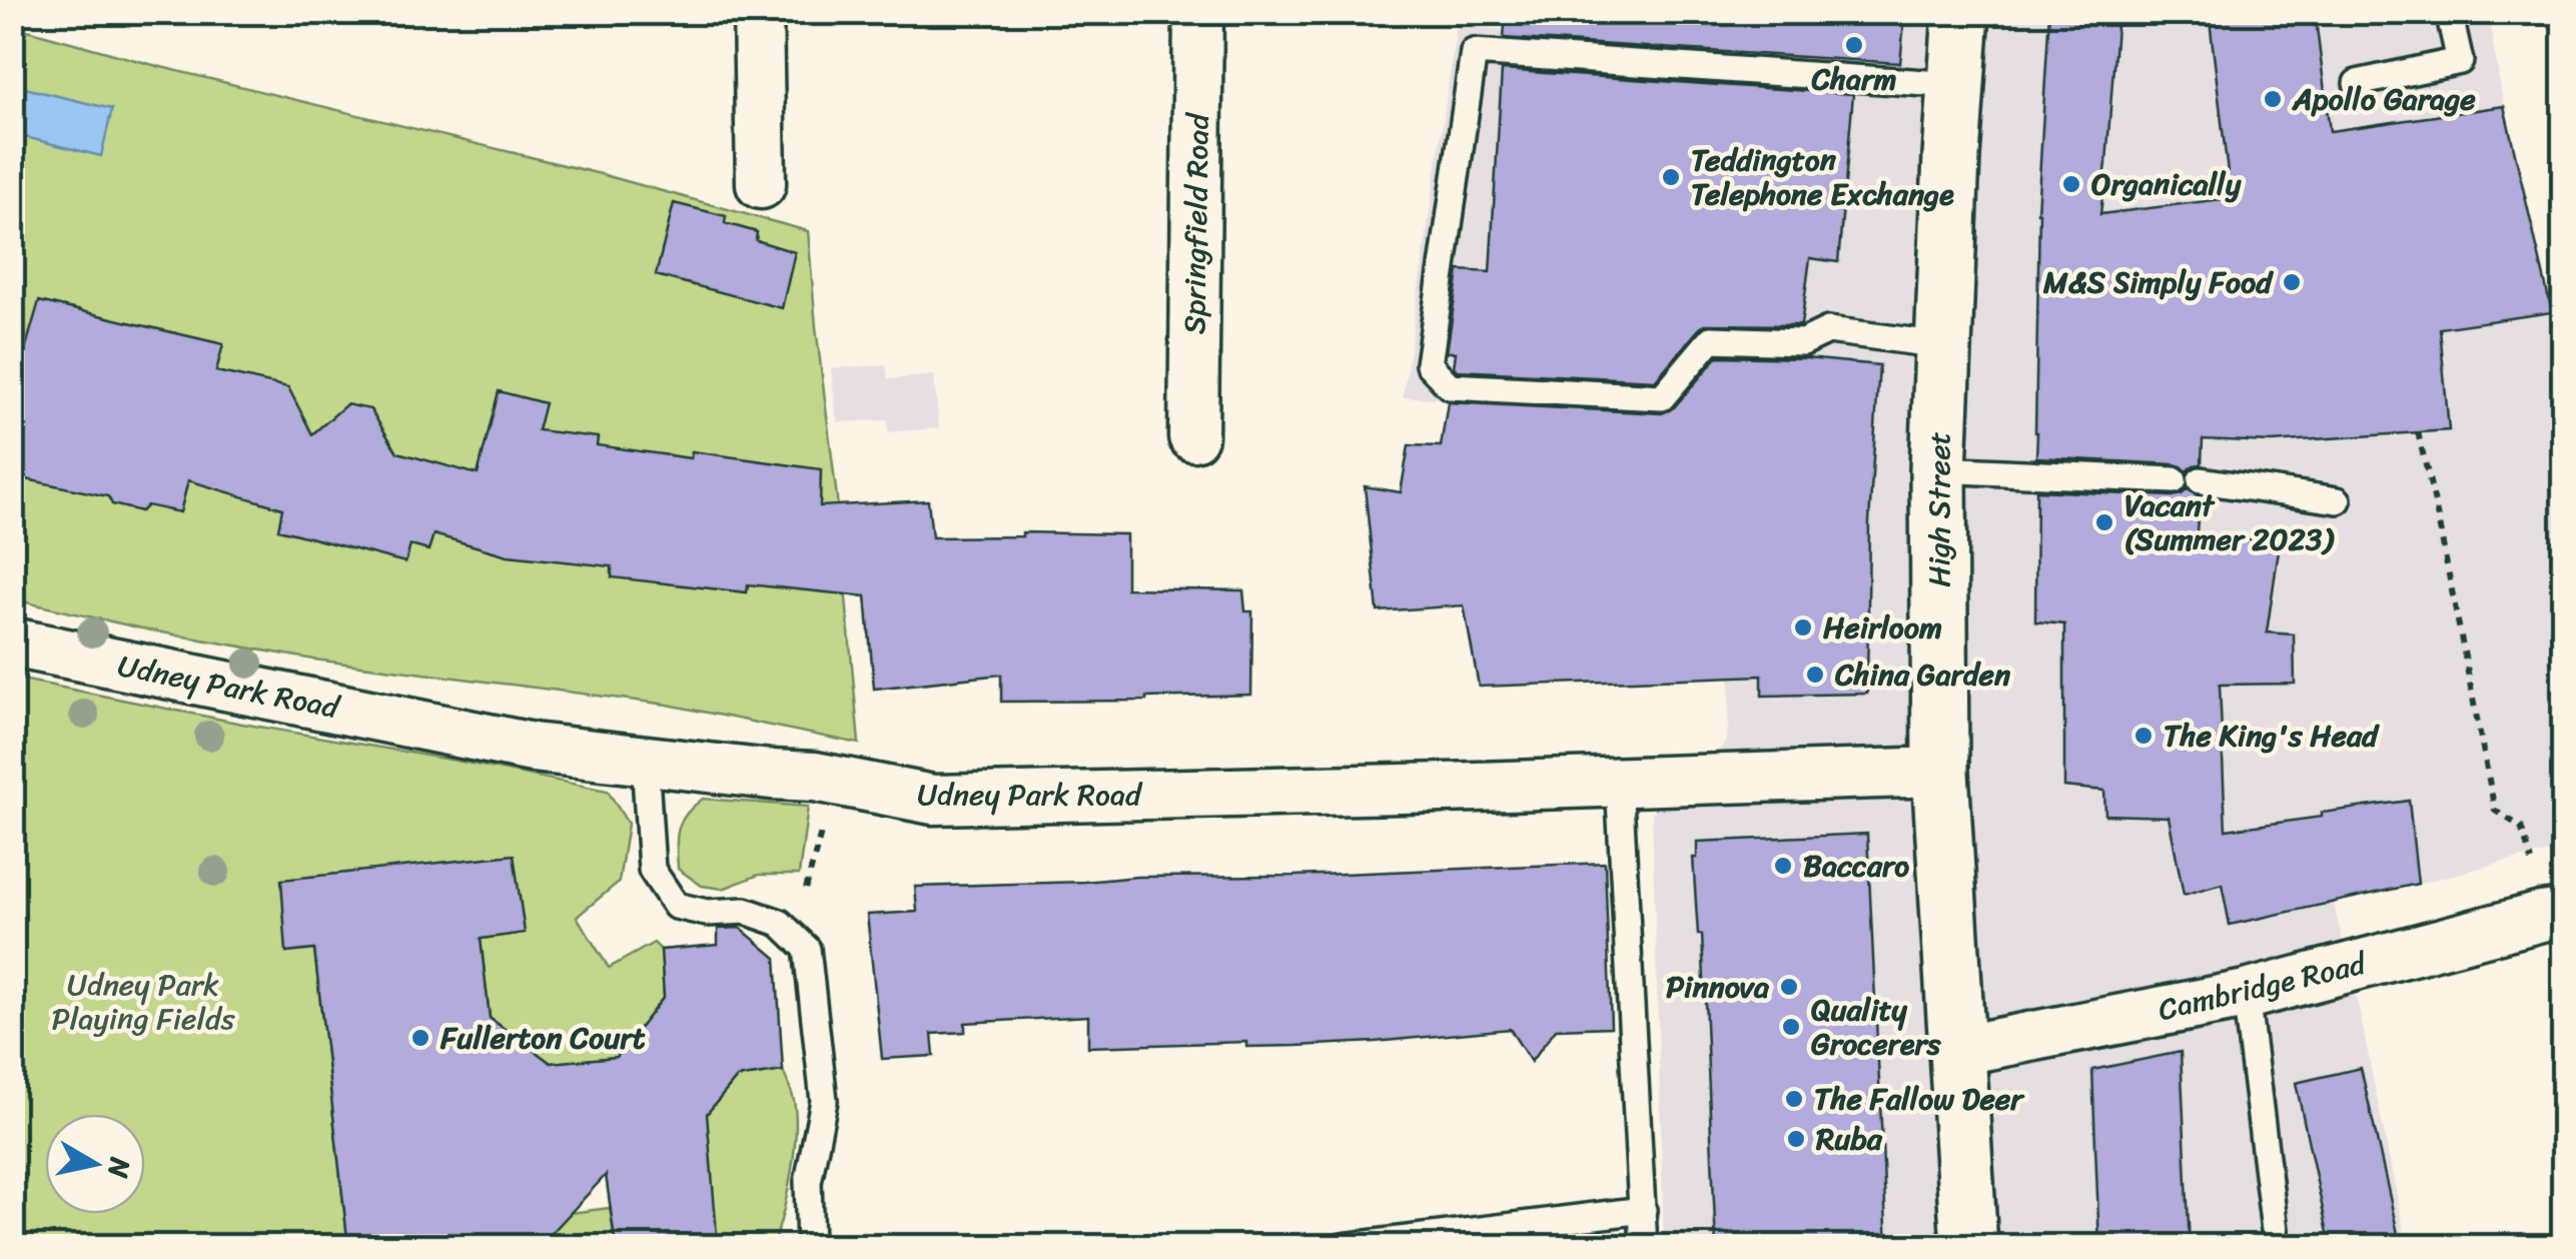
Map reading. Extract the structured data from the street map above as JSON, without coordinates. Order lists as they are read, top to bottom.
{
  "streets": {
    "main road": ["High Street"],
    "street": ["Springfield Road", "Udney Park Road", "Cambridge Road"]
  },
  "crossings": [
    ["High Street", "Udney Park Road"],
    ["High Street", "Cambridge Road"]
  ],
  "parks": ["Udney Park Playing Fields"],
  "places": [
    "Charm",
    "Apollo Garage",
    "Teddington Telephone Exchange",
    "Organically",
    "M&S Simply Food",
    "Vacant (Summer 2023)",
    "Heirloom",
    "China Garden",
    "The King's Head",
    "Baccaro",
    "Pinnova",
    "Quality Grocerers",
    "Fullerton Court",
    "The Fallow Deer",
    "Ruba"
  ],
  "north": "right"
}
